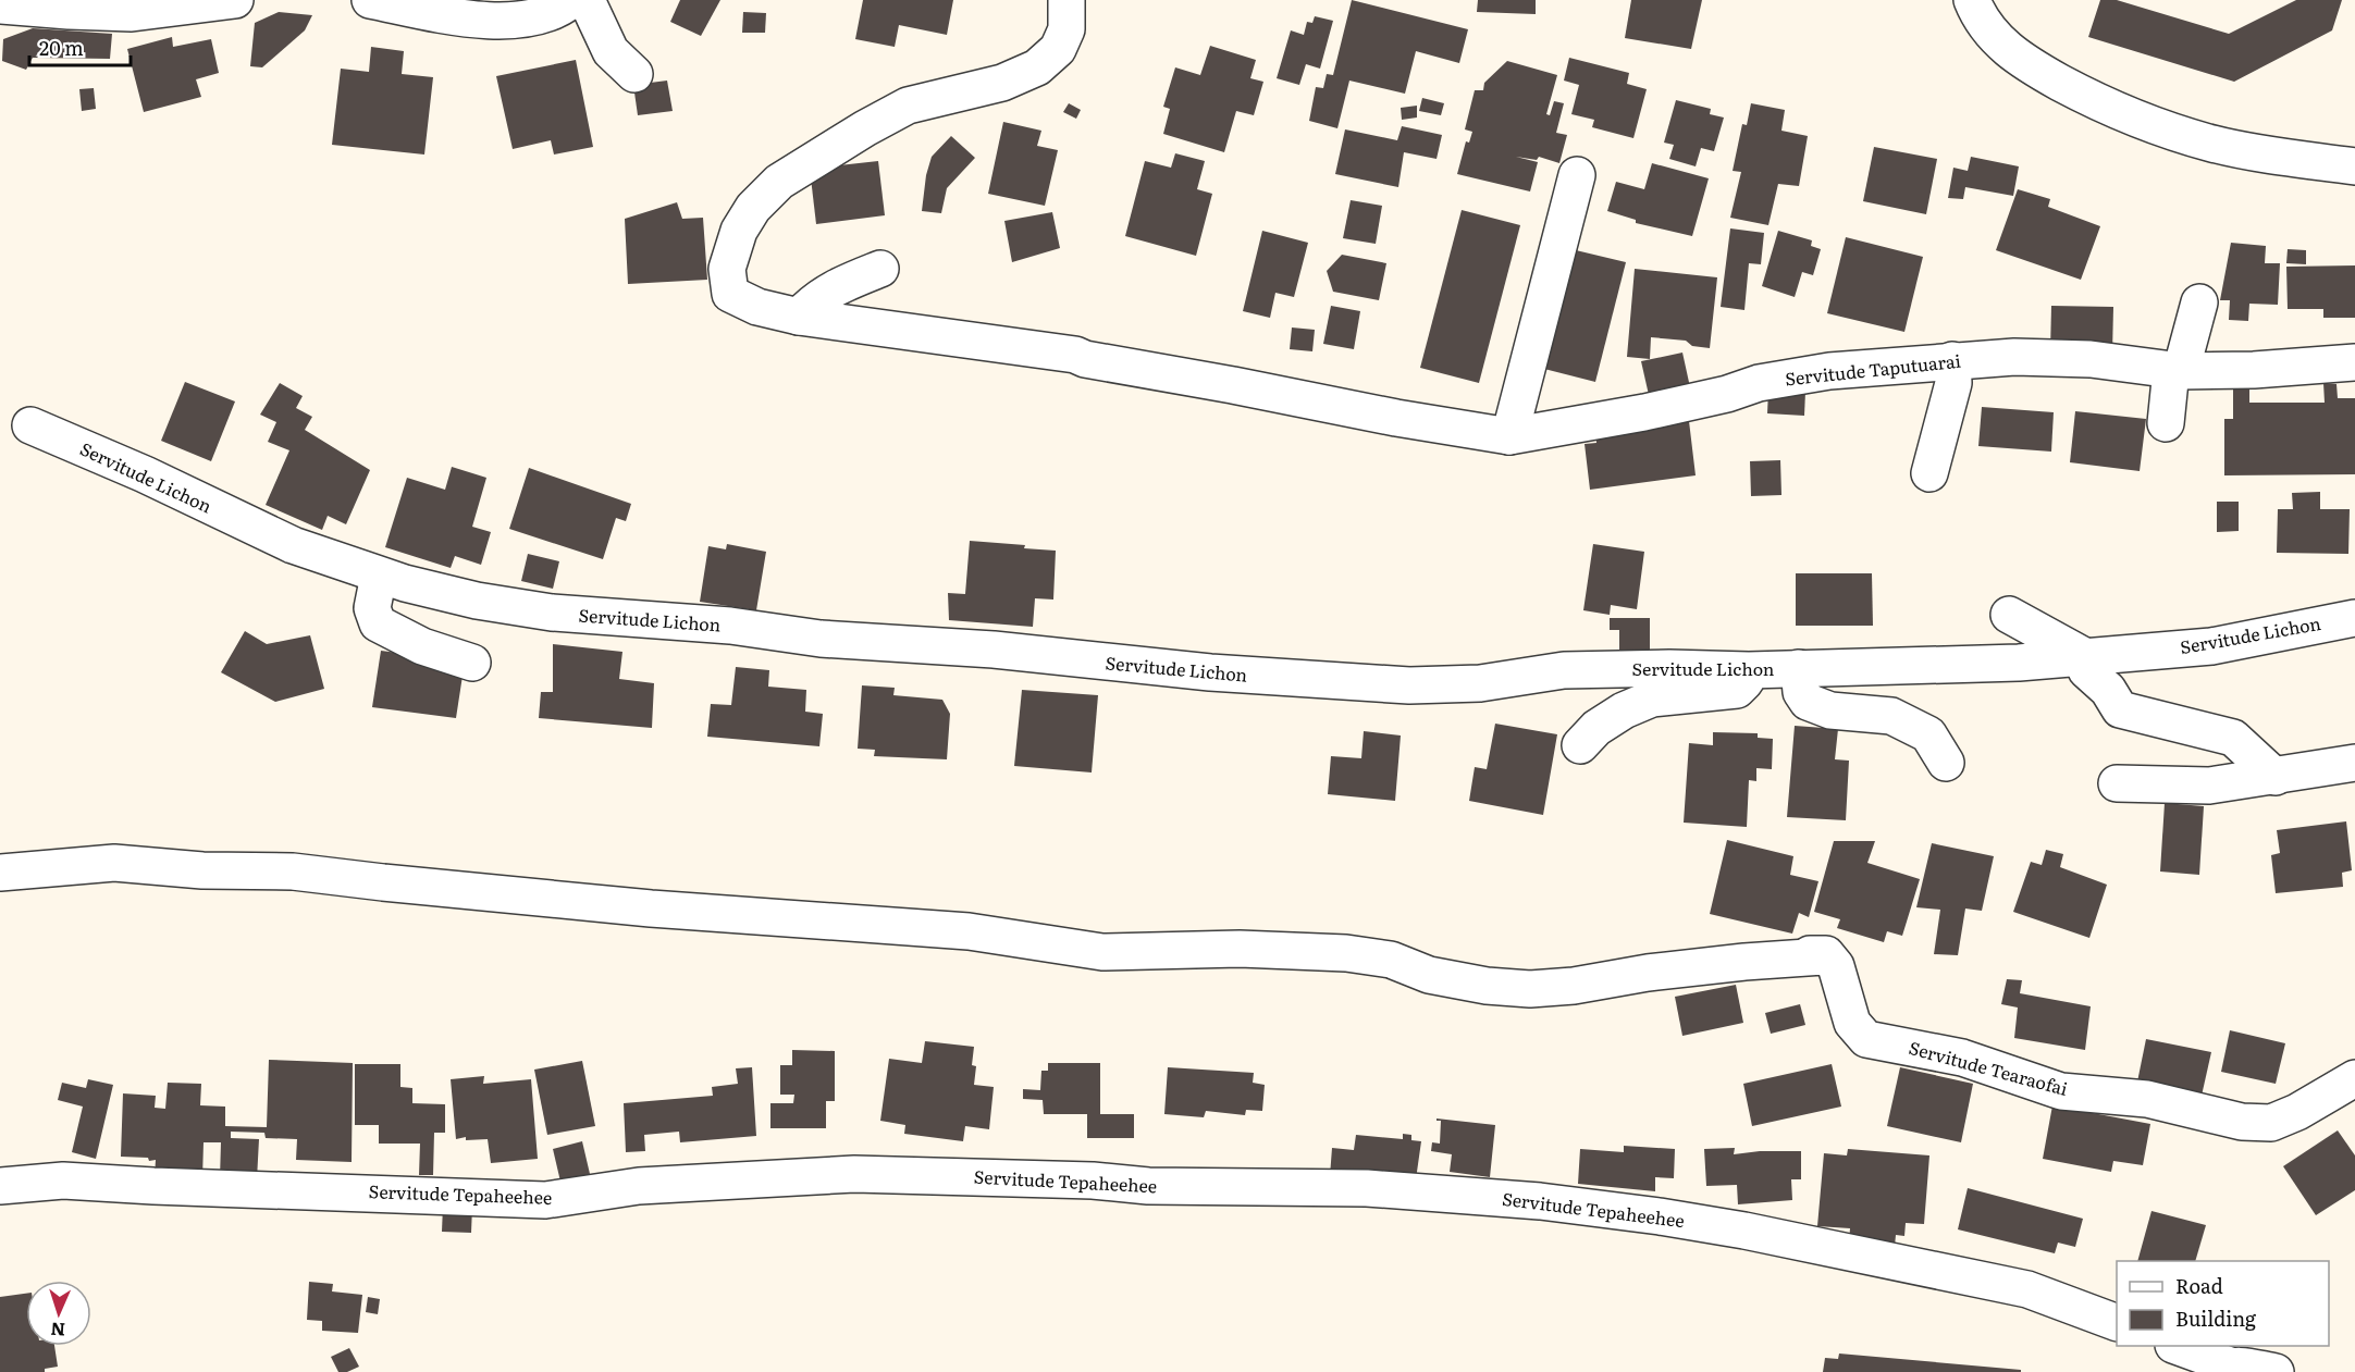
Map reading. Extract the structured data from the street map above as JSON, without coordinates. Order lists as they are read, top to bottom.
{
  "streets": {
    "street": [
      "Servitude Taputuarai",
      "Servitude Lichon",
      "Servitude Tearaofai",
      "Servitude Tepaheehee"
    ]
  },
  "legend": ["Road", "Building"],
  "scale_bar": "20 m",
  "north": "bottom"
}
